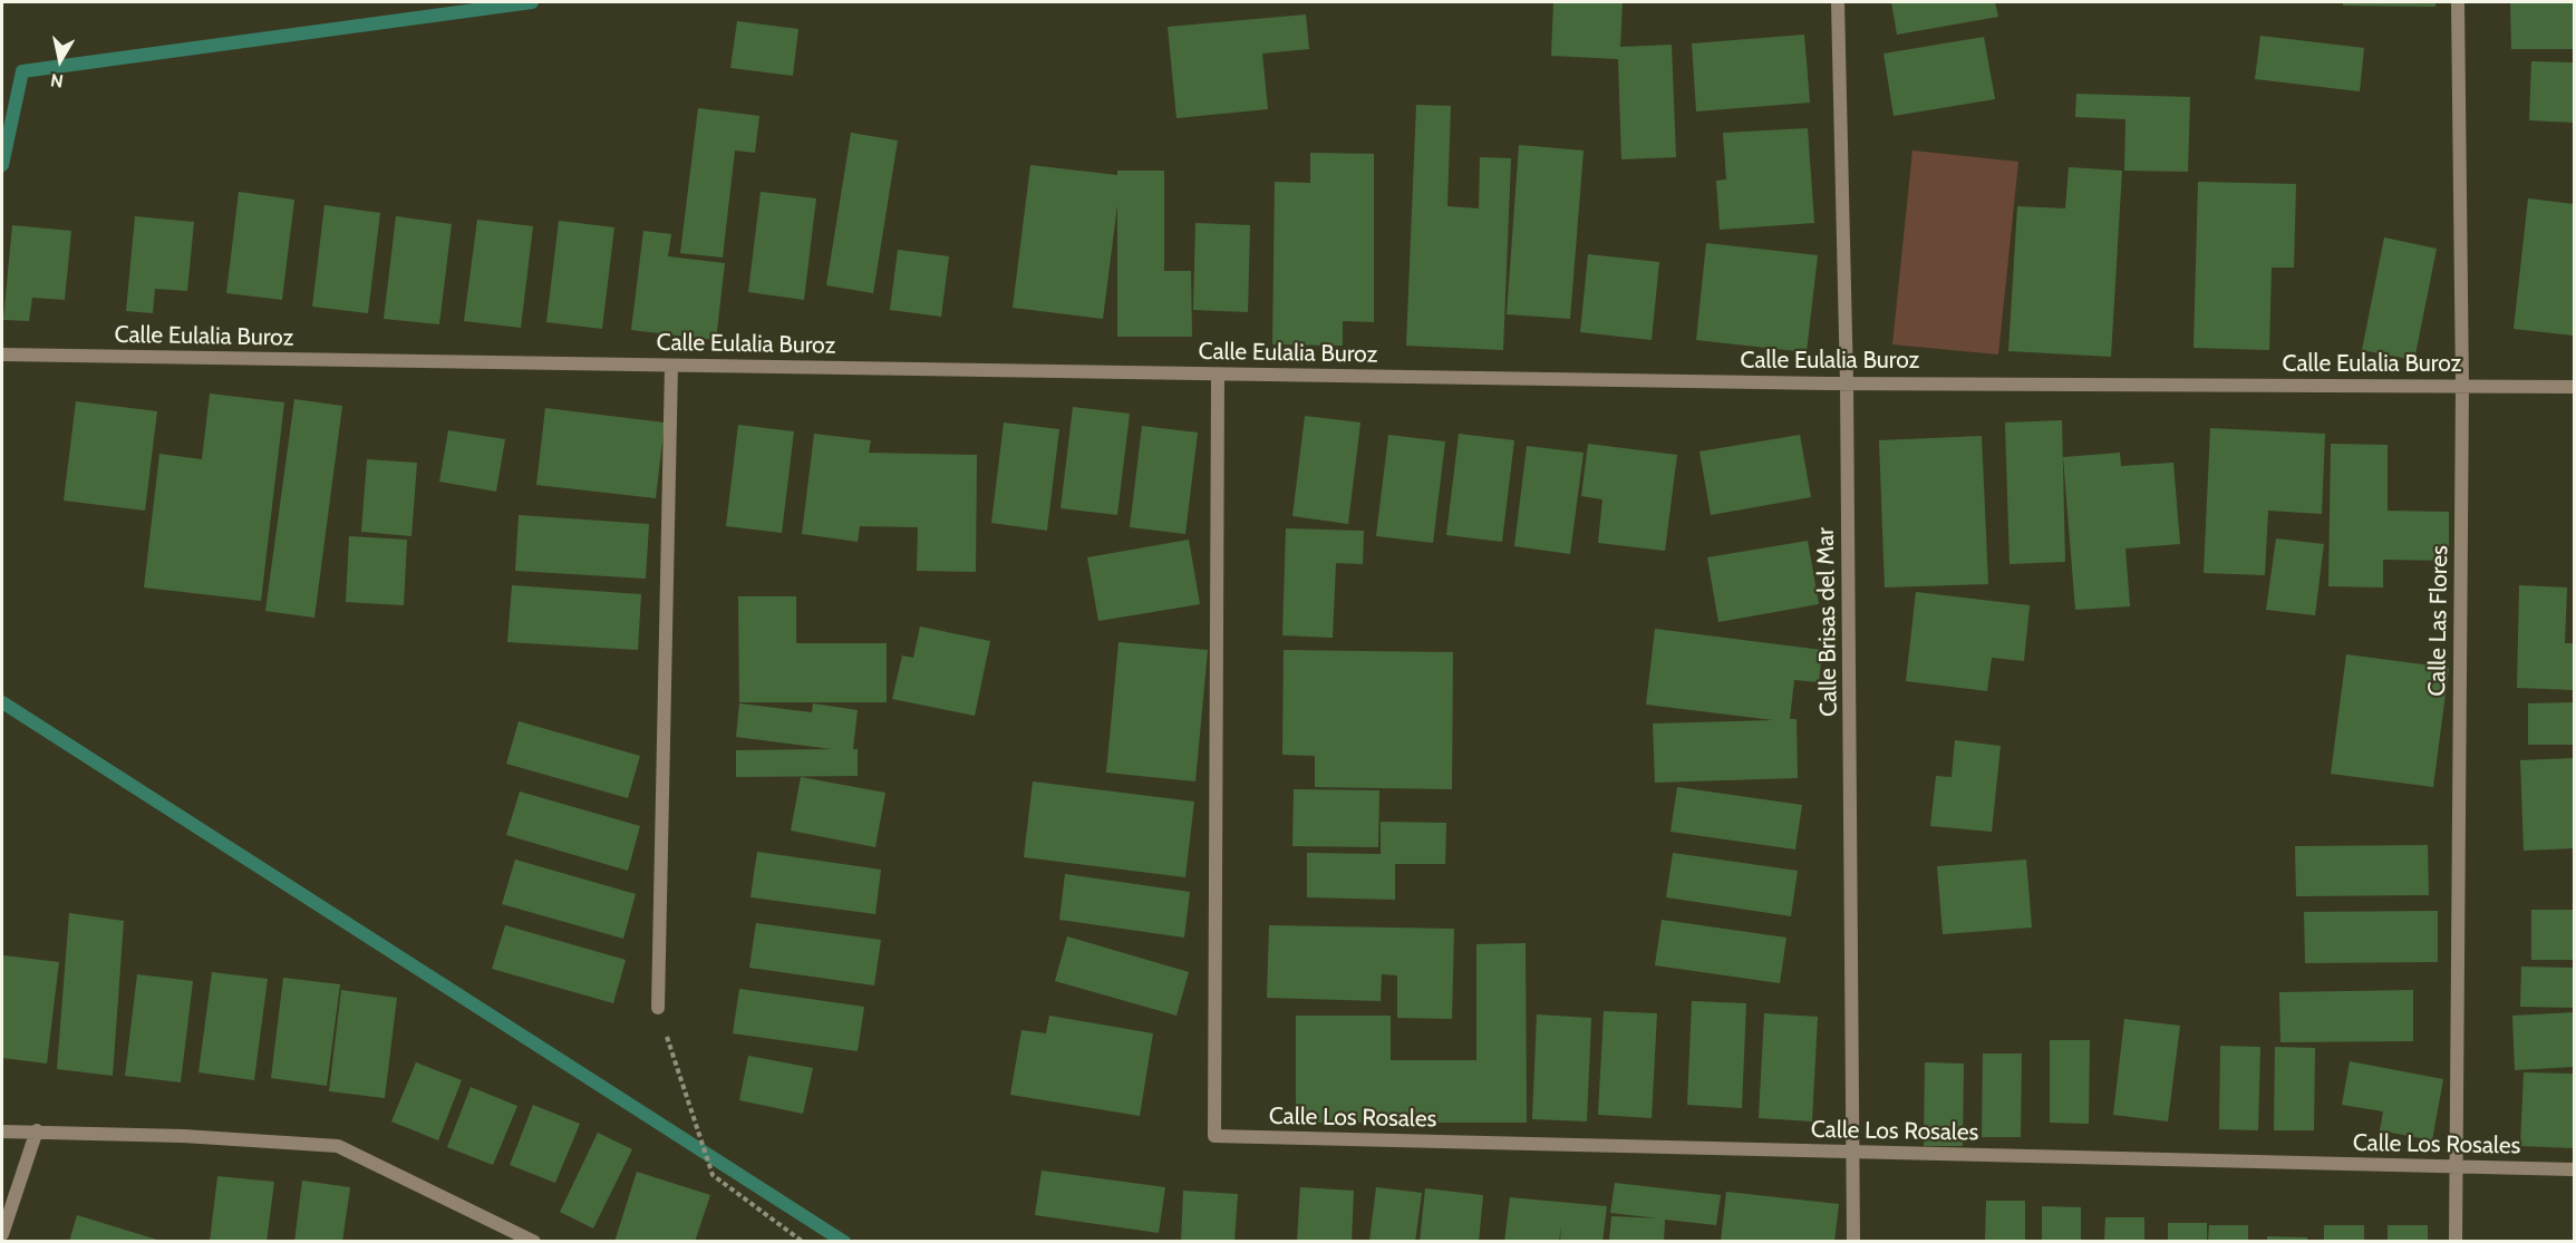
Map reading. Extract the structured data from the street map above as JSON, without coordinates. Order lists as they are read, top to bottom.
{
  "streets": {
    "street": [
      "Calle Eulalia Buroz",
      "Calle Las Flores",
      "Calle Brisas del Mar",
      "Calle Los Rosales"
    ]
  },
  "crossings": [
    ["Calle Eulalia Buroz", "Calle Las Flores"],
    ["Calle Eulalia Buroz", "Calle Brisas del Mar"],
    ["Calle Eulalia Buroz", "Calle Los Rosales"],
    ["Calle Las Flores", "Calle Los Rosales"],
    ["Calle Brisas del Mar", "Calle Los Rosales"]
  ],
  "north": "bottom"
}
